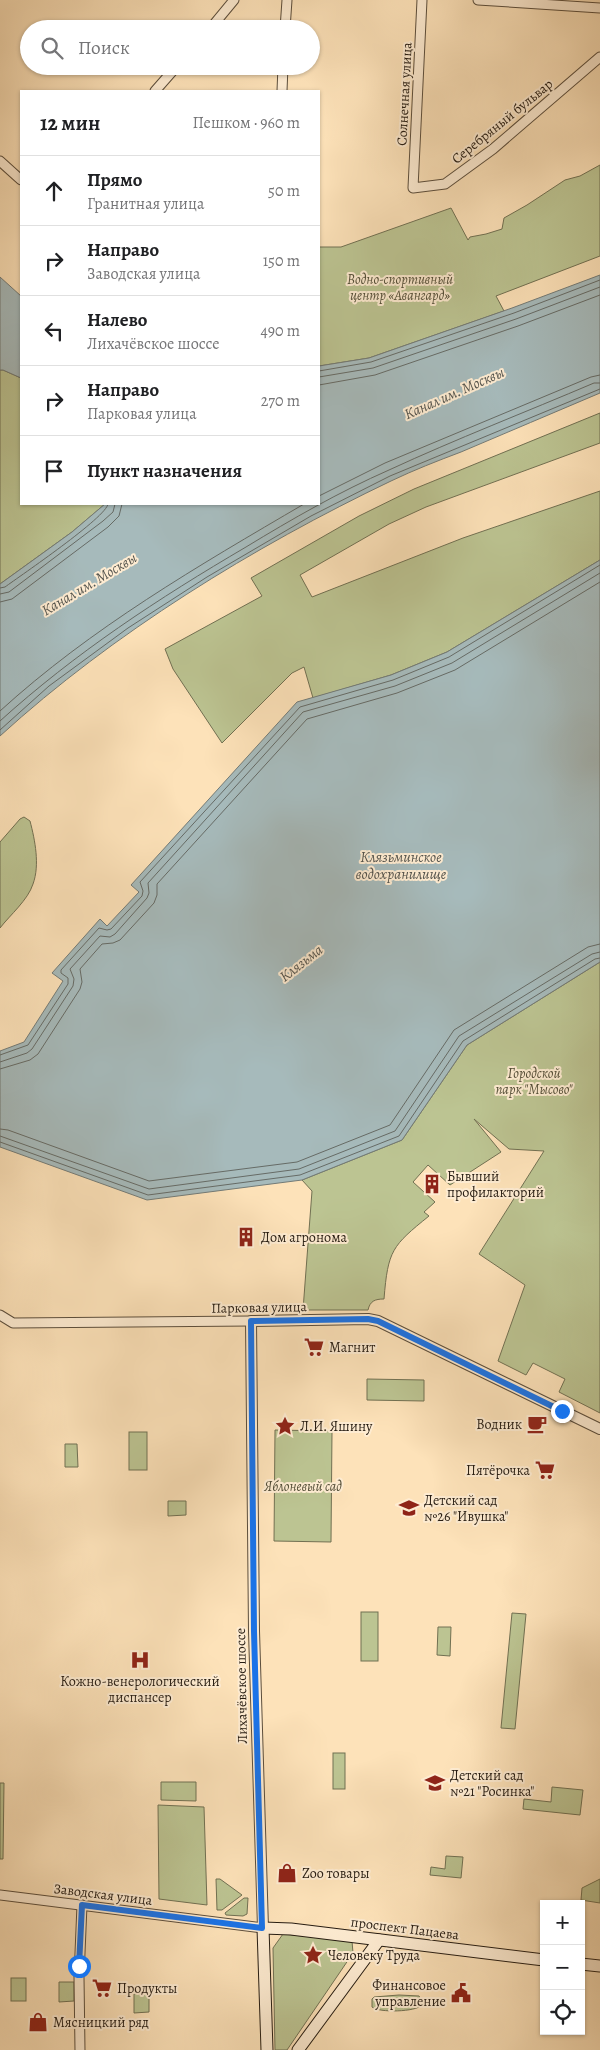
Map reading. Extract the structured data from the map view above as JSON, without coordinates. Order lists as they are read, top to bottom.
{
  "streets": {
    "main road": ["Лихачёвское шоссе", "проспект Пацаева"],
    "street": [
      "Солнечная улица",
      "Серебряный бульвар",
      "Парковая улица",
      "Заводская улица"
    ]
  },
  "crossings": [
    ["Солнечная улица", "Серебряный бульвар"],
    ["Парковая улица", "Лихачёвское шоссе"],
    ["Лихачёвское шоссе", "Заводская улица"],
    ["Лихачёвское шоссе", "проспект Пацаева"],
    ["Заводская улица", "проспект Пацаева"]
  ],
  "water": ["Канал им. Москвы", "Клязьминское водохранилище", "Клязьма"],
  "parks": ["Водно-спортивный центр «Авангард»", "Городской парк \"Мысово\"", "Яблоневый сад"],
  "places": {
    "building": ["Бывший профилакторий", "Дом агронома"],
    "supermarket": ["Магнит", "Пятёрочка", "Продукты"],
    "cafe": ["Водник"],
    "place": ["Л.И. Яшину", "Человеку Труда"],
    "school or university": ["Детский сад №26 \"Ивушка\"", "Детский сад №21 \"Росинка\""],
    "hospital": ["Кожно-венерологический диспансер"],
    "shop": ["Zoo товары", "Мясницкий ряд"],
    "public building": ["Финансовое управление"]
  },
  "page": {
    "search": "Поиск",
    "heading": ["12 мин", "Пешком · 960 m"],
    "list": [
      ["Прямо", "Гранитная улица", "50 m"],
      ["Направо", "Заводская улица", "150 m"],
      ["Налево", "Лихачёвское шоссе", "490 m"],
      ["Направо", "Парковая улица", "270 m"],
      "Пункт назначения"
    ],
    "map_buttons": ["+", "−"]
  }
}
